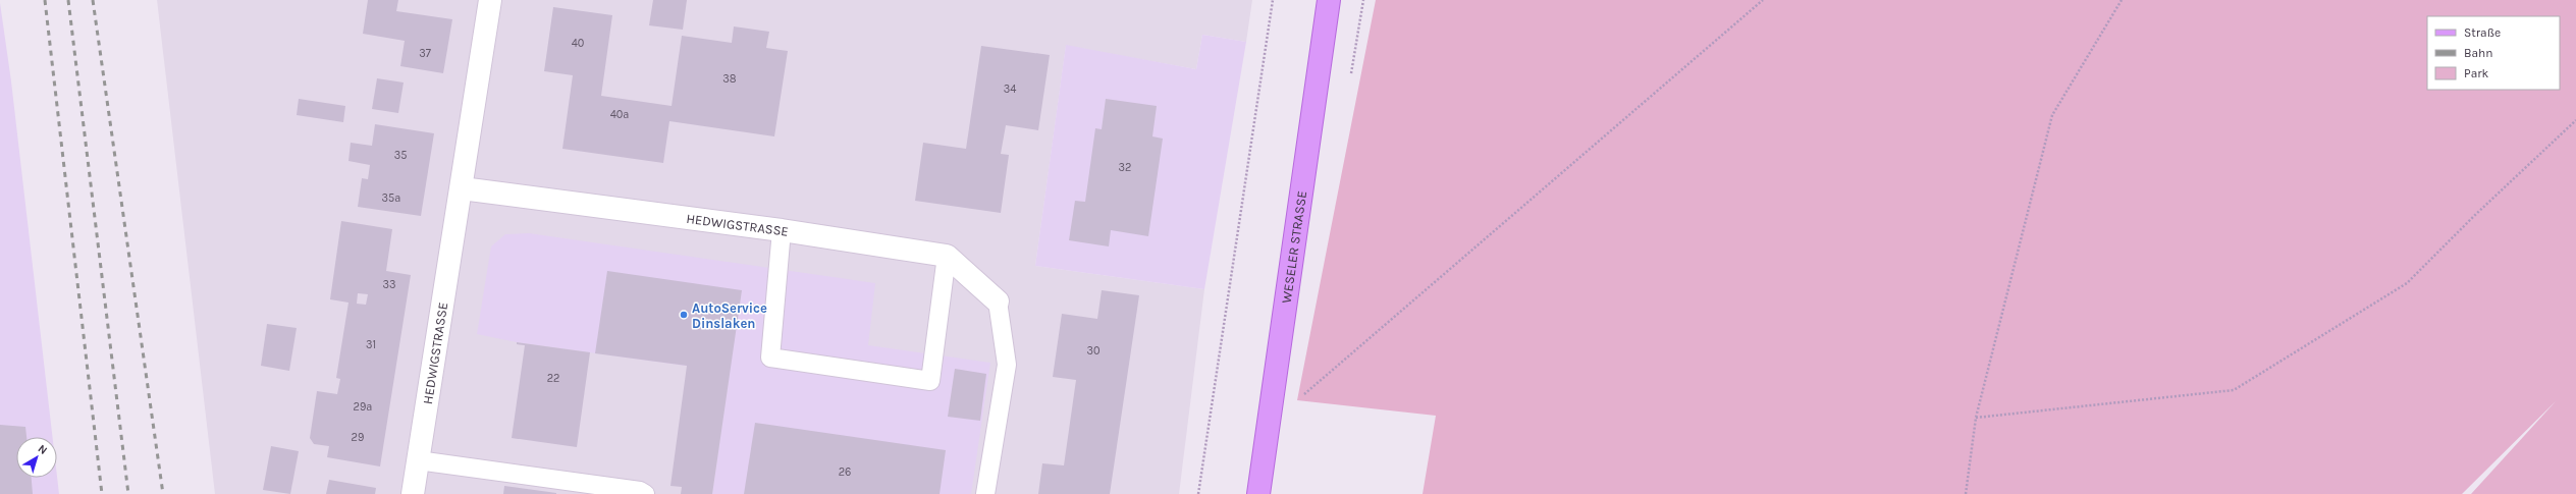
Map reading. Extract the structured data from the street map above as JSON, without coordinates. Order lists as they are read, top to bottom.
{
  "streets": {
    "main road": ["WESELER STRASSE"],
    "street": ["HEDWIGSTRASSE"]
  },
  "places": ["AutoService Dinslaken"],
  "house_numbers": [
    "40",
    "37",
    "38",
    "34",
    "40a",
    "35",
    "32",
    "35a",
    "33",
    "31",
    "30",
    "22",
    "29a",
    "29",
    "26"
  ],
  "legend": ["Straße", "Bahn", "Park"],
  "north": "top right"
}
